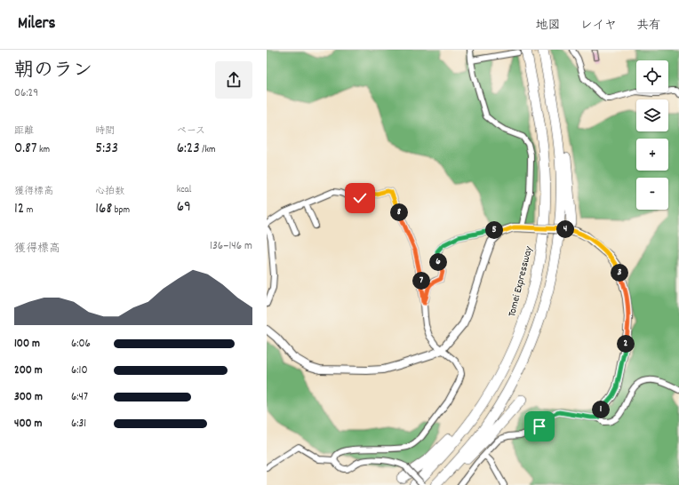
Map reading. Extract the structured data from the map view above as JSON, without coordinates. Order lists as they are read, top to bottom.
{
  "streets": {
    "highway": ["Tomei Expressway"]
  },
  "page": {
    "header": "Milers",
    "nav": ["地図", "レイヤ", "共有"],
    "heading": ["朝のラン", "06:29"],
    "map_buttons": ["+", "−"],
    "stats": [
      ["距離", "0.87 km"],
      ["時間", "5:33"],
      ["ペース", "6:23 /km"],
      ["獲得標高", "12 m"],
      ["心拍数", "168 bpm"],
      ["kcal", "69"]
    ],
    "pins": [
      "8",
      "4",
      "5",
      "6",
      "3",
      "7",
      "2",
      "1"
    ],
    "chart": ["獲得標高", "136–146 m"],
    "list": [
      {
        "name": "100 m",
        "note": "6:06"
      },
      {
        "name": "200 m",
        "note": "6:10"
      },
      {
        "name": "300 m",
        "note": "6:47"
      },
      {
        "name": "400 m",
        "note": "6:31"
      }
    ]
  }
}
